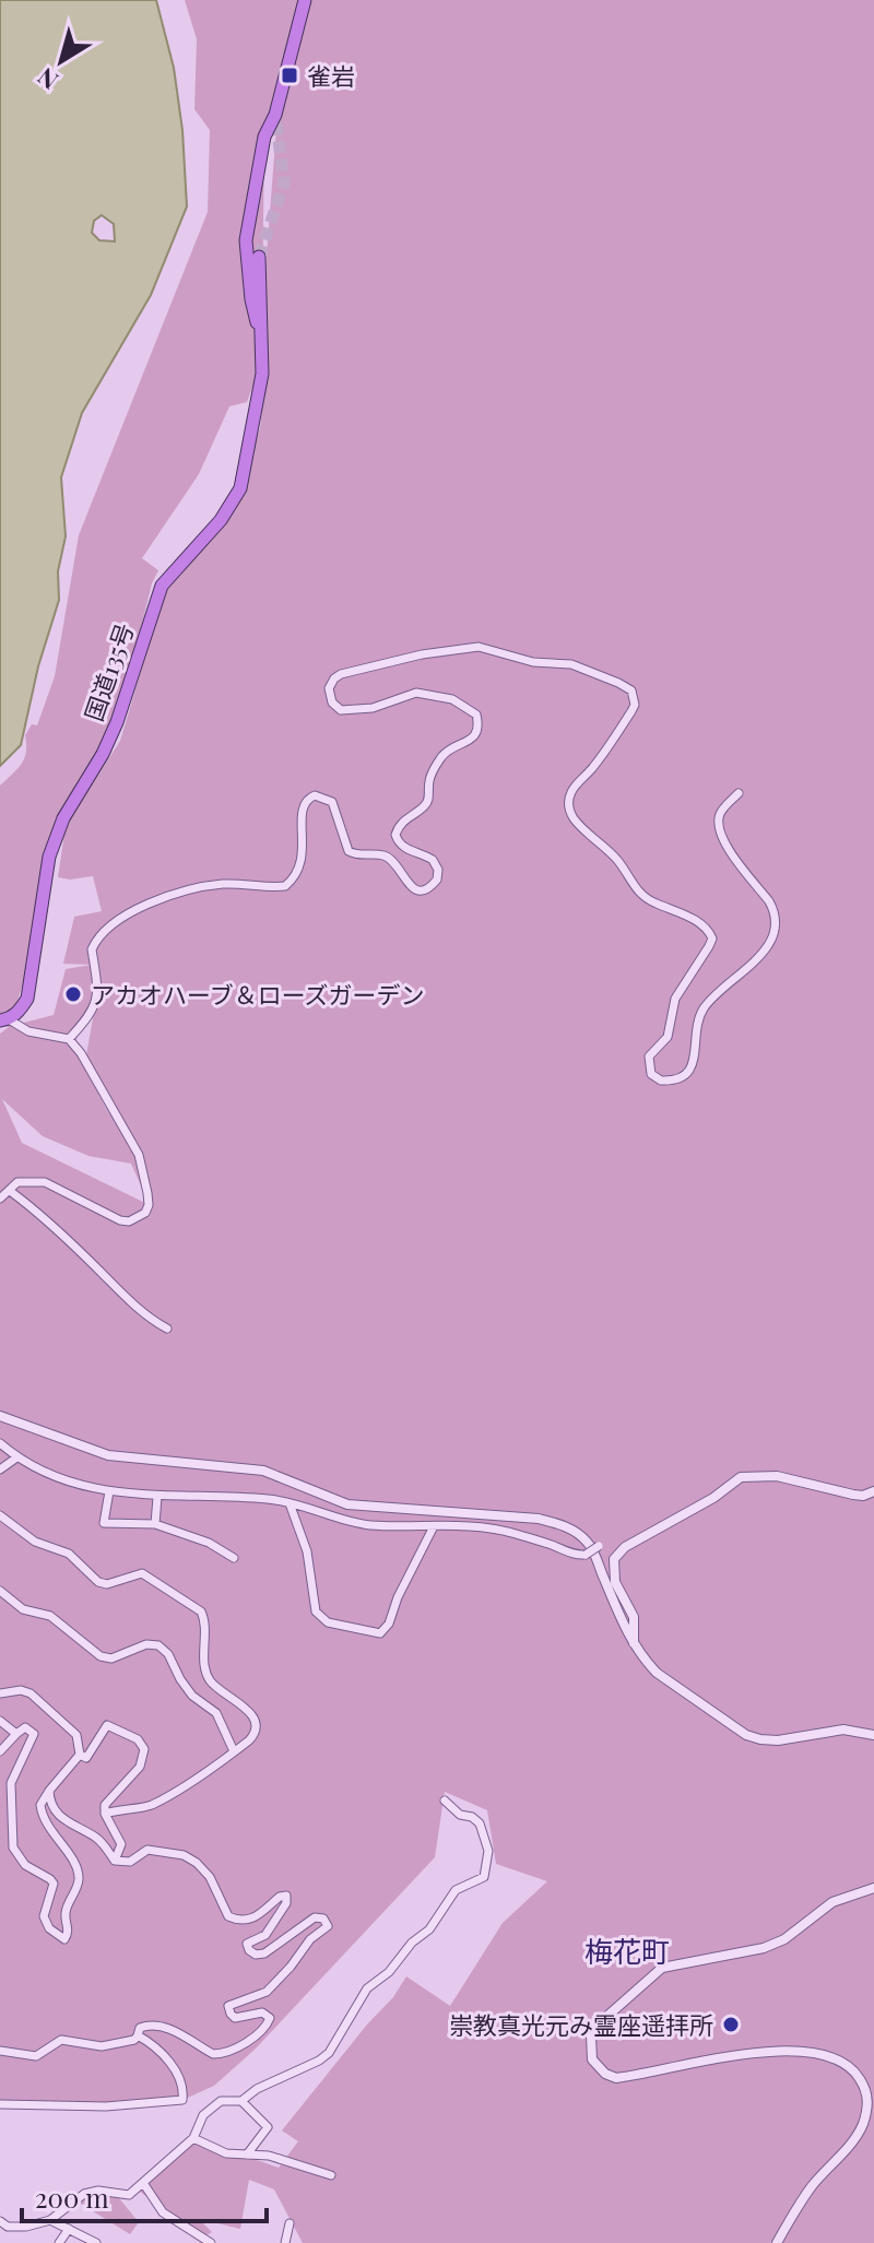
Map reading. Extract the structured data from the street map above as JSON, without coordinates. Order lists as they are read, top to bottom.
{
  "streets": {
    "highway": ["国道135号"]
  },
  "districts": ["梅花町"],
  "places": {
    "transit": ["雀岩"],
    "other": ["アカオハーブ＆ローズガーデン", "崇教真光元み霊座遥拝所"]
  },
  "scale_bar": "200 m",
  "north": "bottom left"
}
